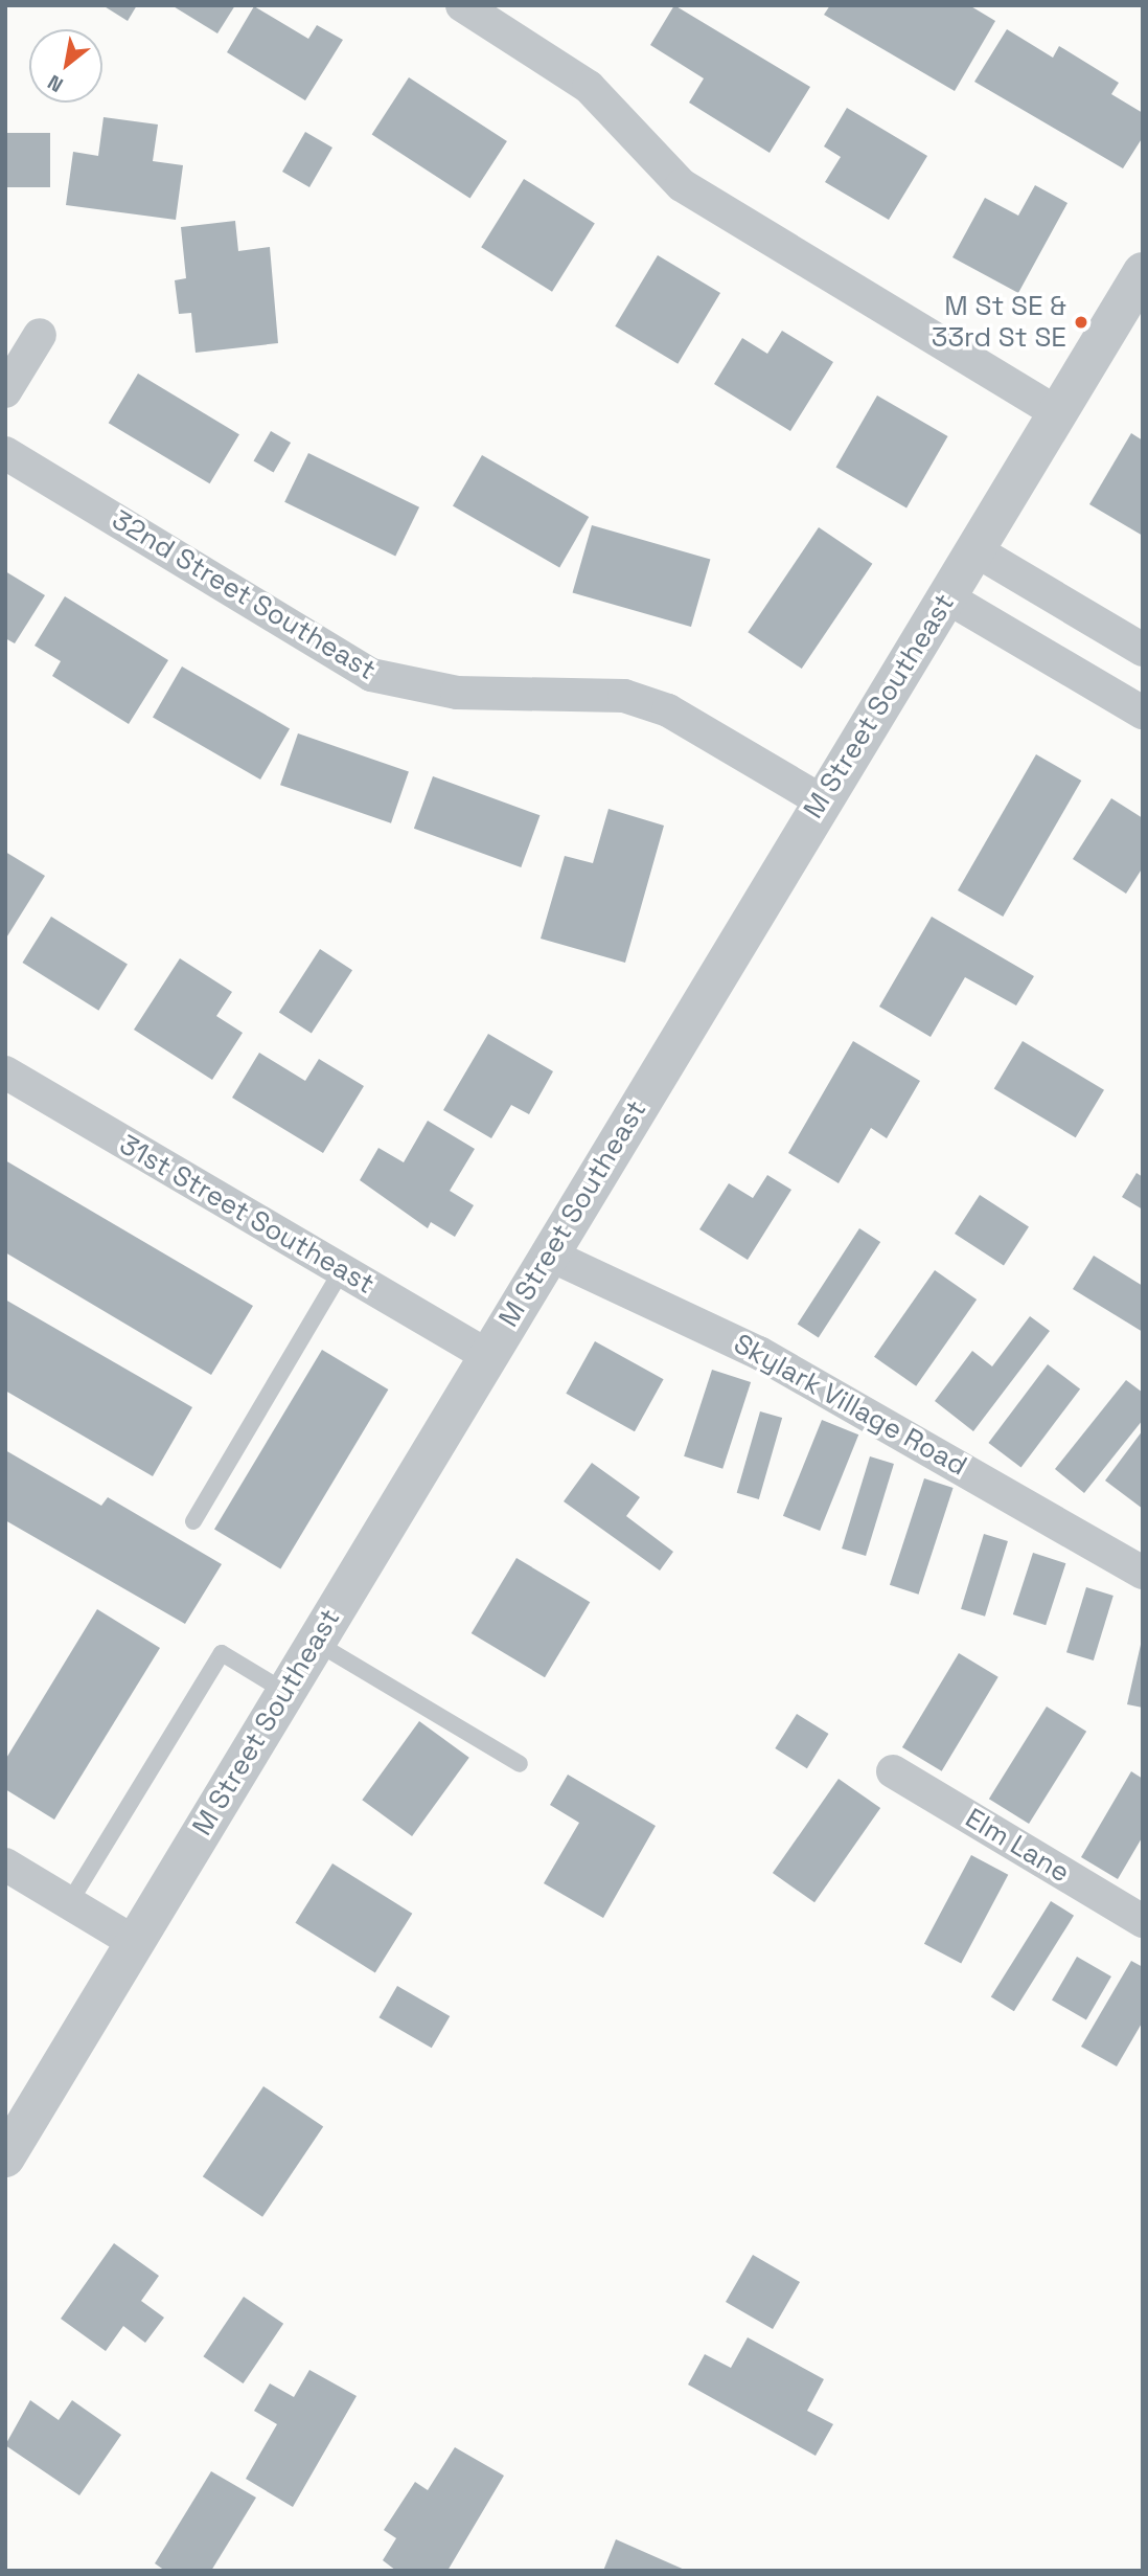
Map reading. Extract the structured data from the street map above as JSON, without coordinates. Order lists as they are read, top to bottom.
{
  "streets": {
    "street": [
      "32nd Street Southeast",
      "M Street Southeast",
      "31st Street Southeast",
      "Skylark Village Road",
      "Elm Lane"
    ]
  },
  "crossings": [
    ["32nd Street Southeast", "M Street Southeast"],
    ["M Street Southeast", "31st Street Southeast"],
    ["M Street Southeast", "Skylark Village Road"]
  ],
  "places": ["M St SE & 33rd St SE"],
  "north": "bottom left"
}
